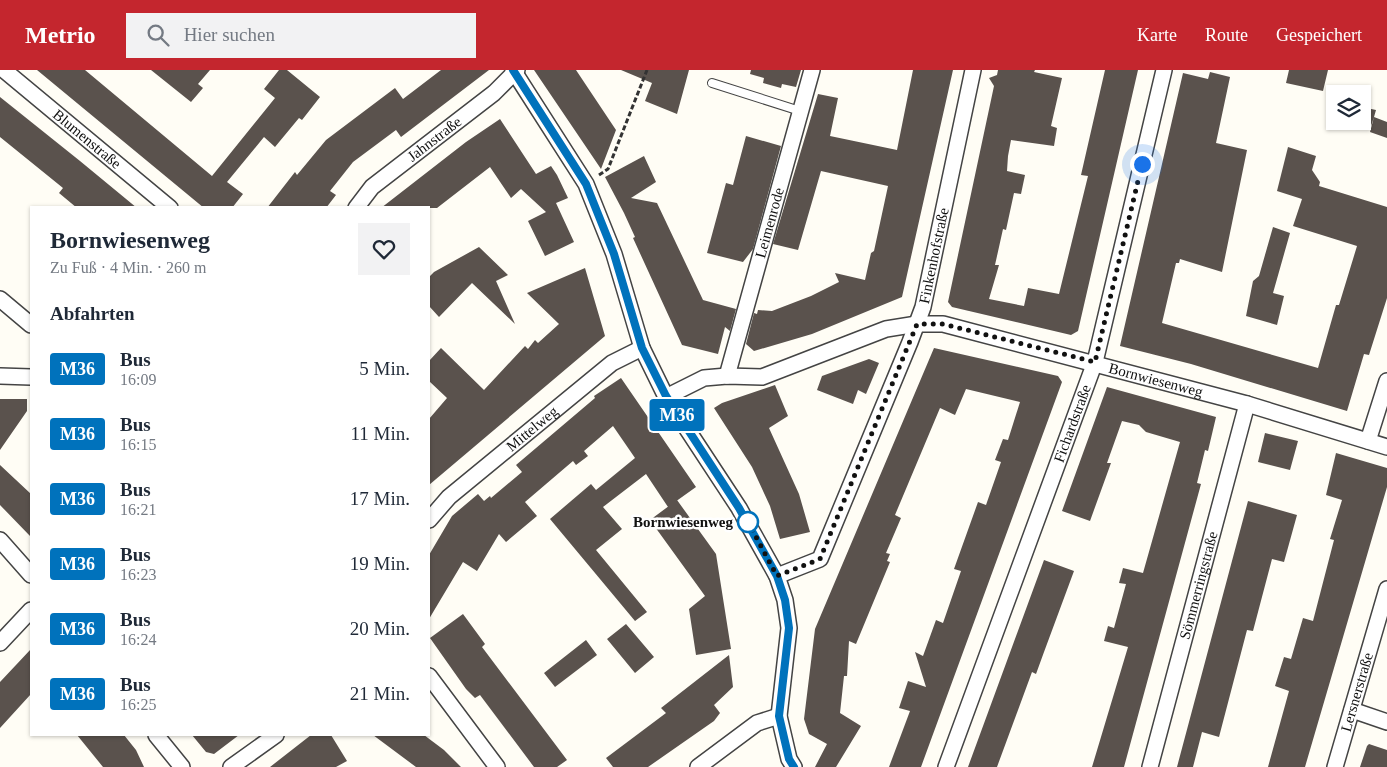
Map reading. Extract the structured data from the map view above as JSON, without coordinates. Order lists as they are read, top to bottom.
{
  "streets": {
    "street": [
      "Blumenstraße",
      "Jahnstraße",
      "Leimenrode",
      "Finkenhofstraße",
      "Bornwiesenweg",
      "Fichardstraße",
      "Mittelweg",
      "Sömmerringstraße",
      "Lersnerstraße"
    ]
  },
  "crossings": [
    ["Leimenrode", "Bornwiesenweg"],
    ["Finkenhofstraße", "Bornwiesenweg"],
    ["Bornwiesenweg", "Fichardstraße"],
    ["Bornwiesenweg", "Sömmerringstraße"]
  ],
  "places": ["Bornwiesenweg"],
  "lines": ["bus line M36"],
  "page": {
    "header": "Metrio",
    "search": "Hier suchen",
    "nav": ["Karte", "Route", "Gespeichert"],
    "on_map": "M36",
    "heading": [
      ["Bornwiesenweg", "Zu Fuß · 4 Min. · 260 m"],
      "Abfahrten"
    ],
    "list": [
      {
        "mark": "M36",
        "name": "Bus",
        "note": "16:09",
        "value": "5 Min."
      },
      {
        "mark": "M36",
        "name": "Bus",
        "note": "16:15",
        "value": "11 Min."
      },
      {
        "mark": "M36",
        "name": "Bus",
        "note": "16:21",
        "value": "17 Min."
      },
      {
        "mark": "M36",
        "name": "Bus",
        "note": "16:23",
        "value": "19 Min."
      },
      {
        "mark": "M36",
        "name": "Bus",
        "note": "16:24",
        "value": "20 Min."
      },
      {
        "mark": "M36",
        "name": "Bus",
        "note": "16:25",
        "value": "21 Min."
      }
    ]
  }
}
